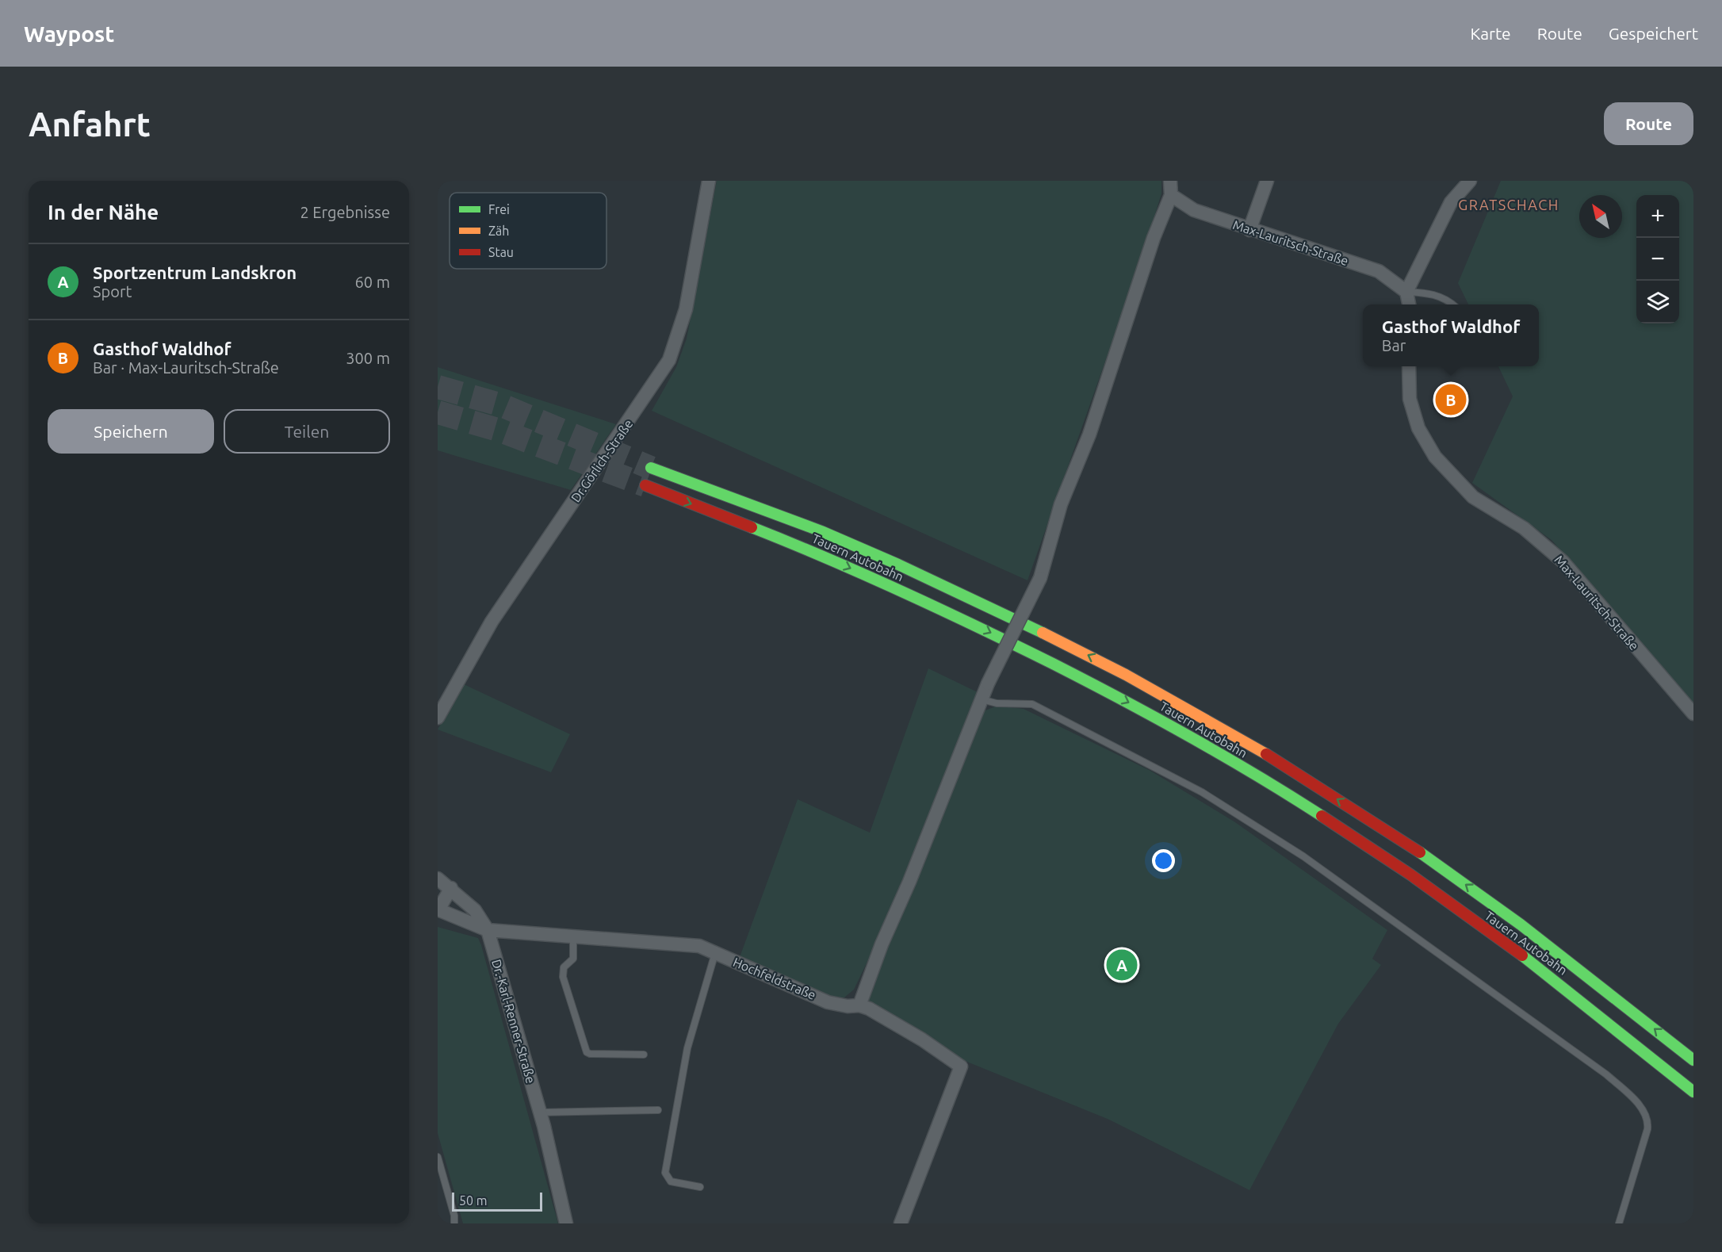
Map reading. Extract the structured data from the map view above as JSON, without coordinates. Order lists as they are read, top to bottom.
{
  "streets": {
    "highway": ["Tauern Autobahn"],
    "street": [
      "Max-Lauritsch-Straße",
      "Dr.Görlich-Straße",
      "Hochfeldstraße",
      "Dr.-Karl-Renner-Straße"
    ]
  },
  "crossings": [
    ["Hochfeldstraße", "Dr.-Karl-Renner-Straße"]
  ],
  "districts": ["GRATSCHACH"],
  "legend": ["Frei", "Zäh", "Stau"],
  "scale_bar": "50 m",
  "north": "top left",
  "page": {
    "header": "Waypost",
    "nav": ["Karte", "Route", "Gespeichert"],
    "buttons": [
      "Route",
      ["Speichern", "Teilen"]
    ],
    "title": "Anfahrt",
    "heading": ["In der Nähe", "2 Ergebnisse"],
    "map_buttons": ["+", "−"],
    "list": [
      {
        "mark": "A",
        "name": "Sportzentrum Landskron",
        "note": "Sport",
        "value": "60 m"
      },
      {
        "mark": "B",
        "name": "Gasthof Waldhof",
        "note": "Bar · Max-Lauritsch-Straße",
        "value": "300 m"
      }
    ],
    "popup": ["Gasthof Waldhof", "Bar"],
    "pins": ["B", "A"],
    "scale": "50 m"
  }
}
